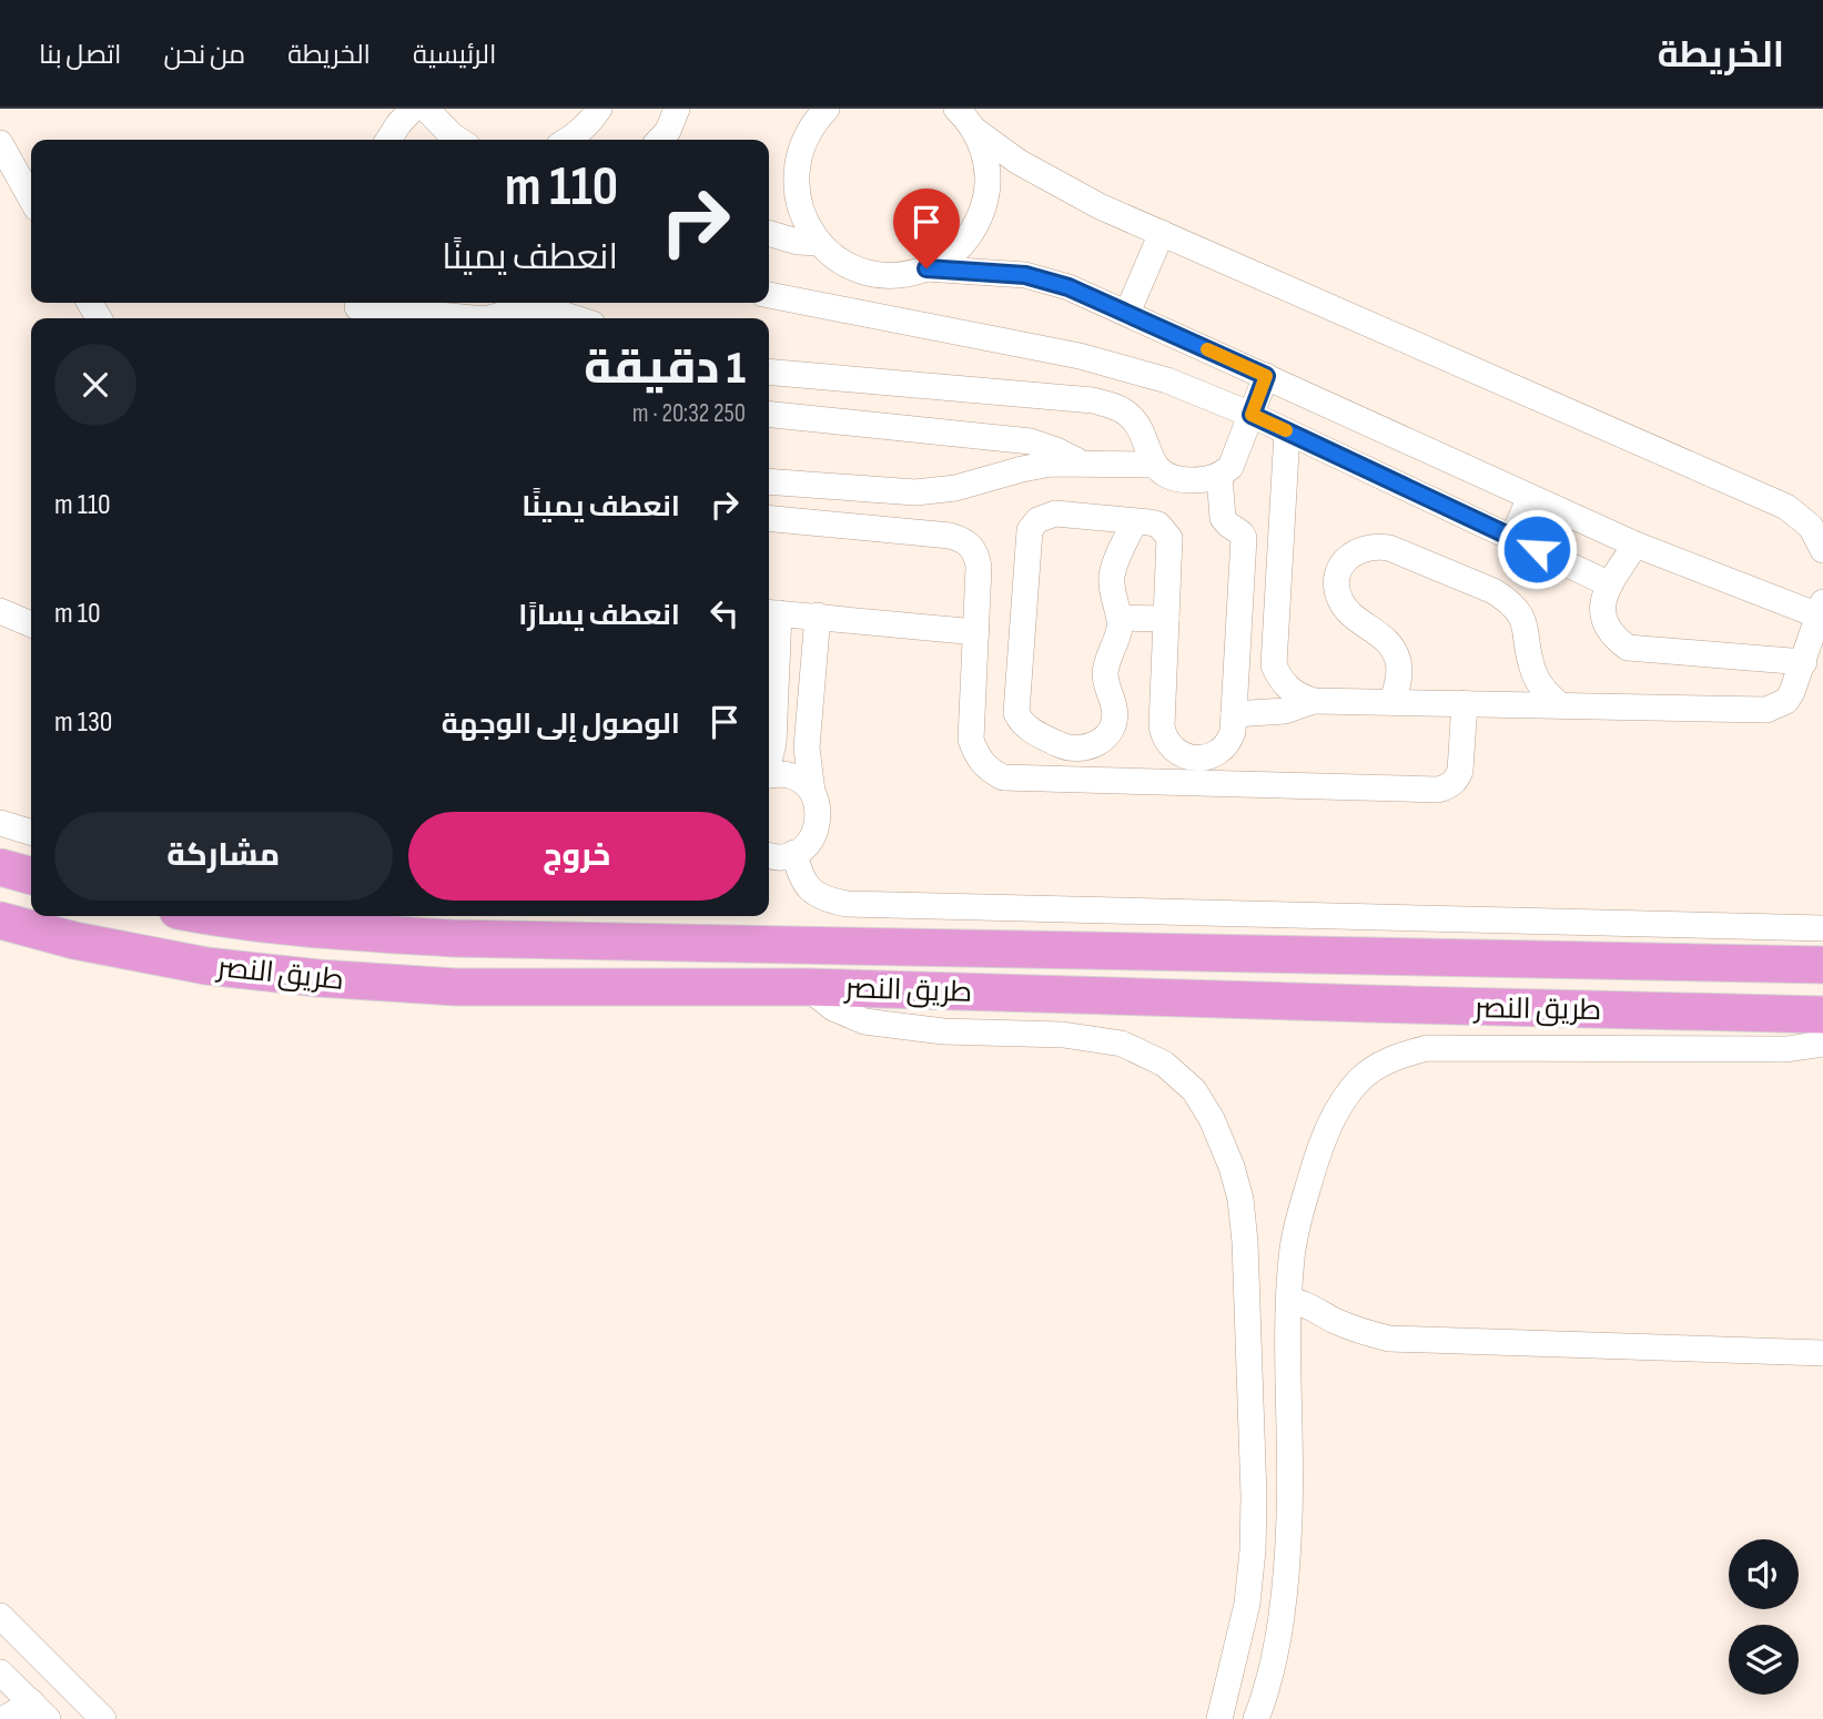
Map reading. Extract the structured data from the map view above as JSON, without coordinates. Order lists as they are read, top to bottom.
{
  "streets": {
    "highway": ["طريق النصر"]
  },
  "page": {
    "header": "الخريطة",
    "nav": [
      "الرئيسية",
      "الخريطة",
      "من نحن",
      "اتصل بنا"
    ],
    "turn": ["110 m", "انعطف يمينًا"],
    "heading": ["1 دقيقة", "250 m · 20:32"],
    "list": [
      {
        "name": "انعطف يمينًا",
        "value": "110 m"
      },
      {
        "name": "انعطف يسارًا",
        "value": "10 m"
      },
      {
        "name": "الوصول إلى الوجهة",
        "value": "130 m"
      }
    ],
    "buttons": ["خروج", "مشاركة"]
  }
}
